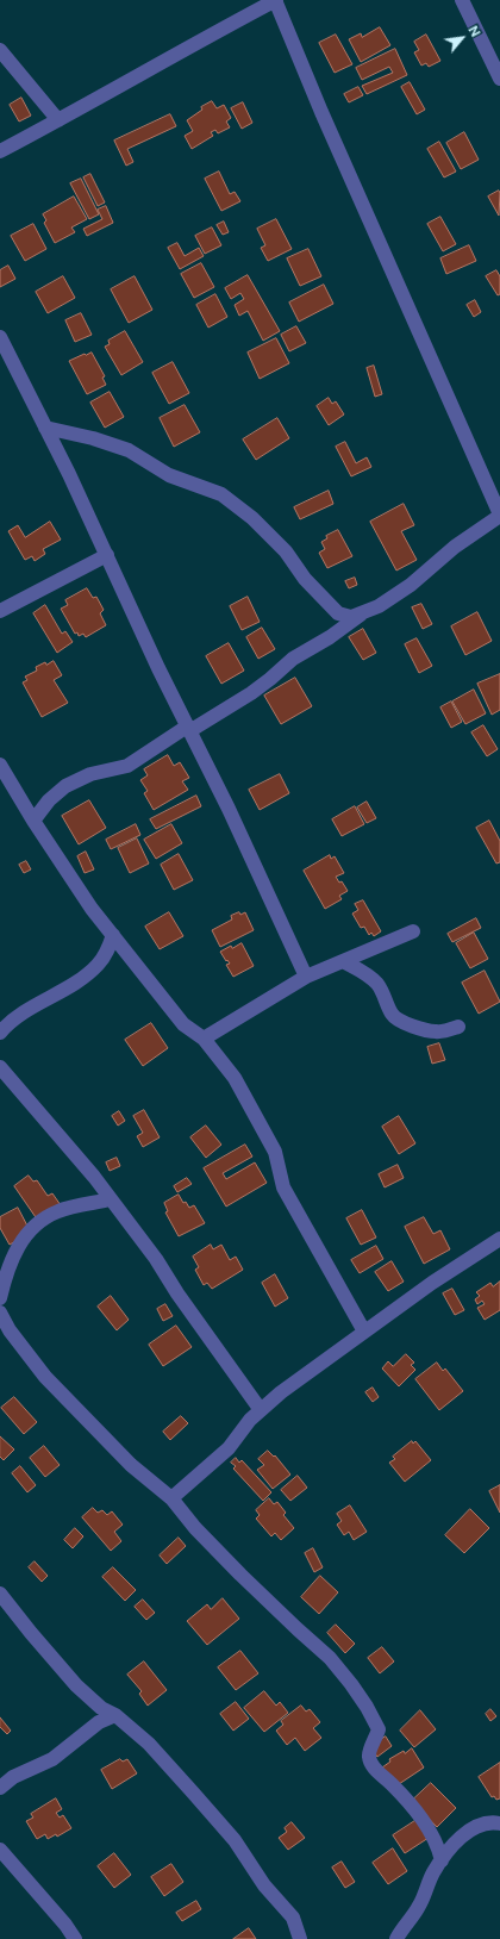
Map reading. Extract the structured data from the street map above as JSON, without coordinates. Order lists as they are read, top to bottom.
{
  "north": "top right"
}
